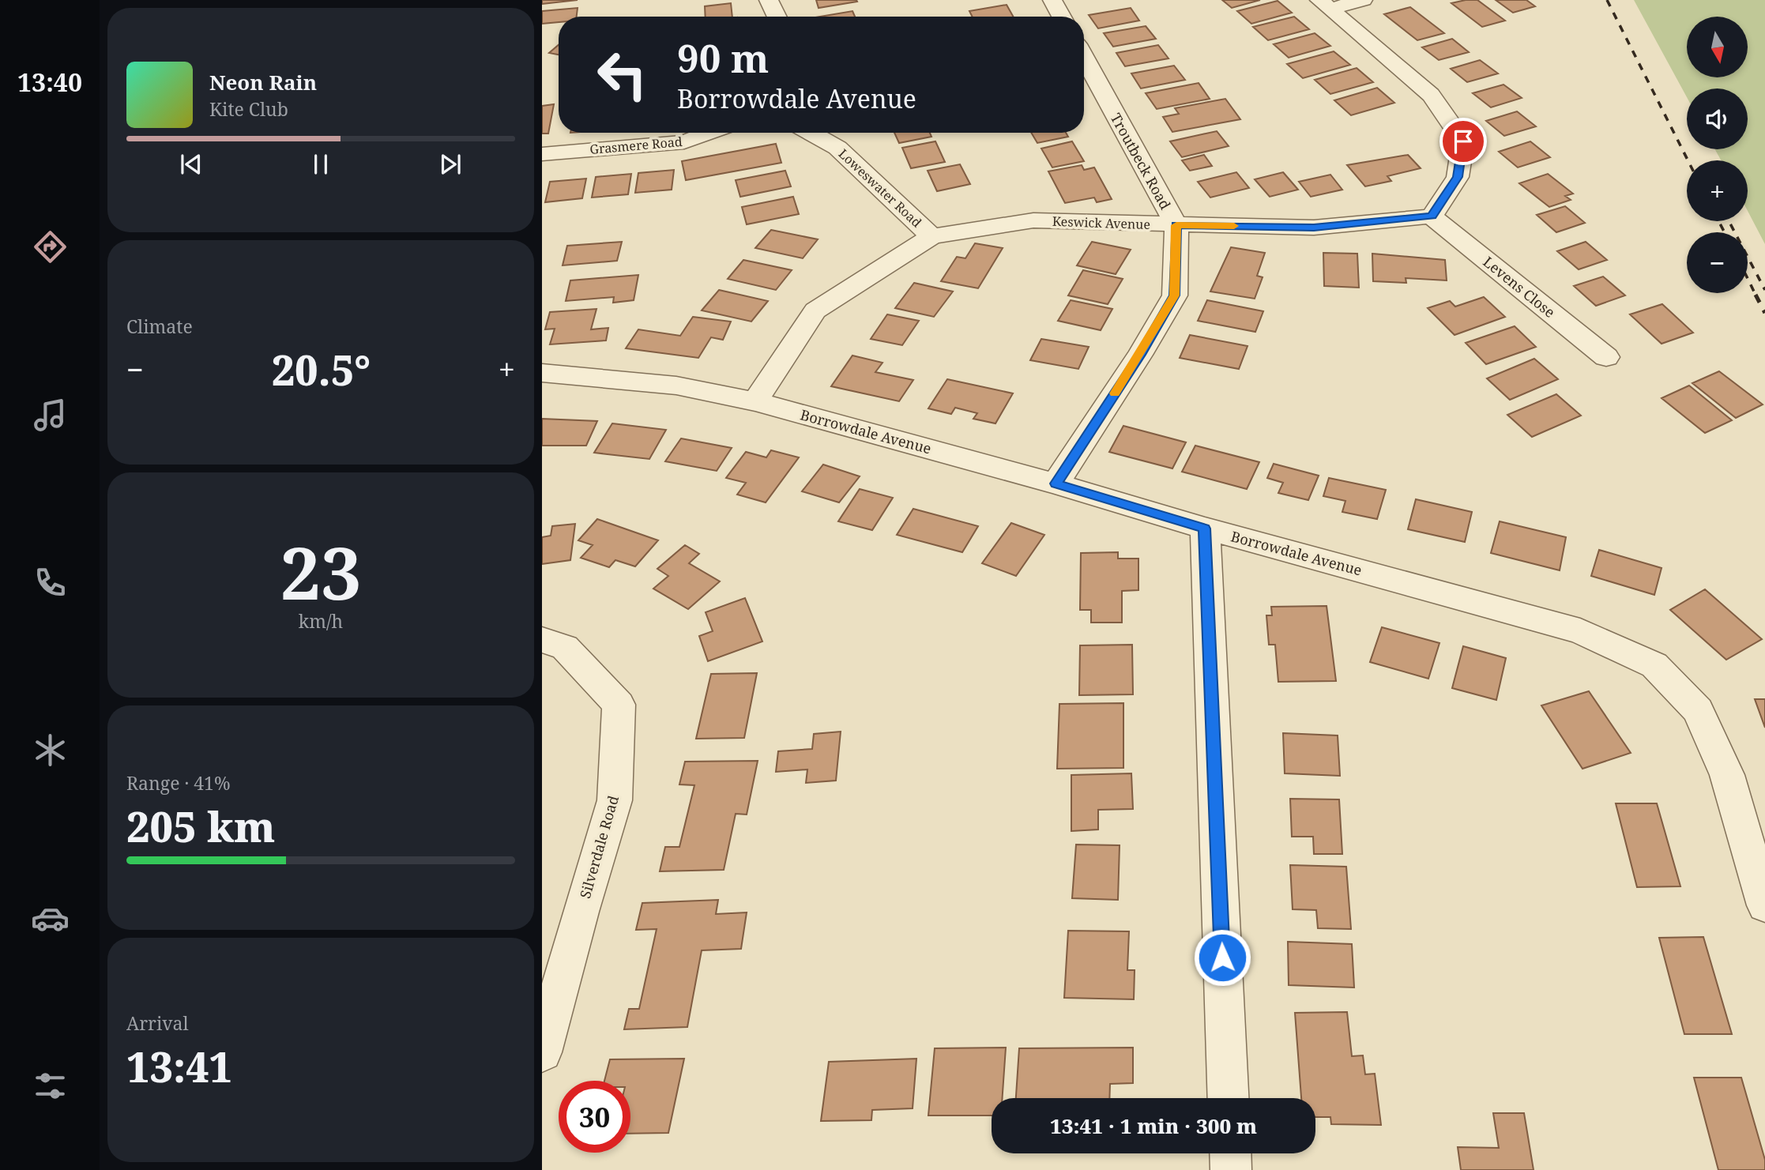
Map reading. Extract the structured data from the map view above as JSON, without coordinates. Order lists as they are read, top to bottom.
{
  "streets": {
    "street": [
      "Grasmere Road",
      "Troutbeck Road",
      "Loweswater Road",
      "Keswick Avenue",
      "Levens Close",
      "Borrowdale Avenue",
      "Silverdale Road"
    ]
  },
  "crossings": [
    ["Troutbeck Road", "Keswick Avenue"],
    ["Troutbeck Road", "Borrowdale Avenue"],
    ["Loweswater Road", "Keswick Avenue"],
    ["Keswick Avenue", "Levens Close"],
    ["Keswick Avenue", "Borrowdale Avenue"]
  ],
  "north": "bottom",
  "page": {
    "tabs": "13:40",
    "map_buttons": ["+", "−"],
    "turn": ["90 m", "Borrowdale Avenue"],
    "song": ["Neon Rain", "Kite Club"],
    "tile": [
      "Climate",
      ["23", "km/h"],
      ["Range · 41%", "205 km"],
      ["Arrival", "13:41"]
    ],
    "heat": ["−", "20.5°", "+"],
    "limit": "30",
    "trip": "13:41 · 1 min · 300 m"
  }
}
